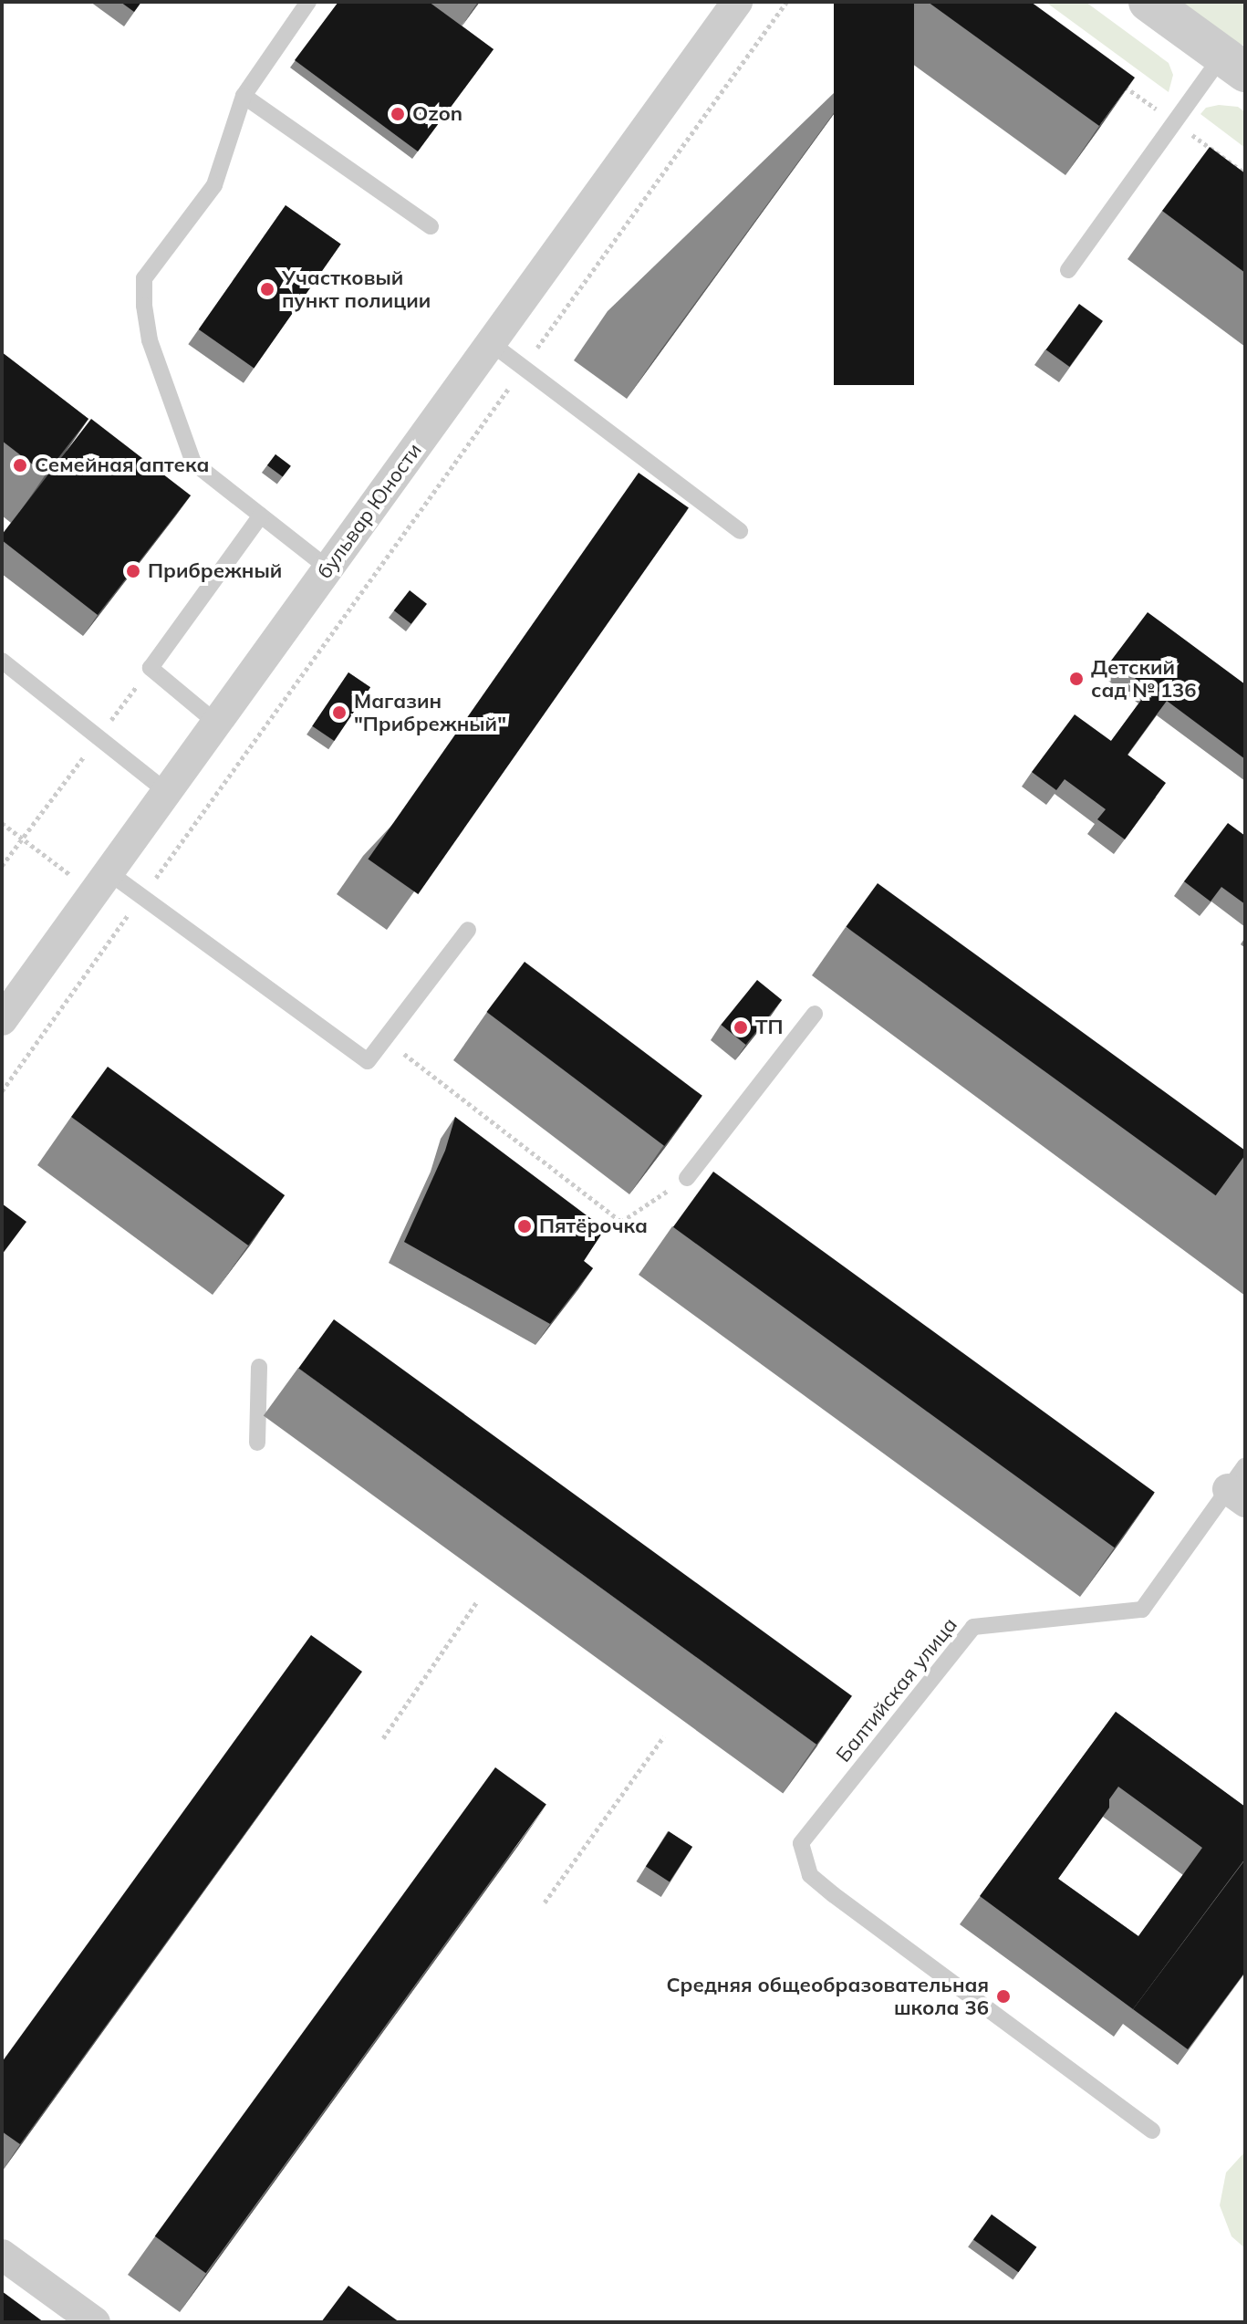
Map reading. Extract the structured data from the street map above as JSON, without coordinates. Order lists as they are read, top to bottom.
{
  "streets": {
    "street": ["бульвар Юности"],
    "lane": ["Балтийская улица"]
  },
  "places": [
    "Ozon",
    "Участковый пункт полиции",
    "Семейная аптека",
    "Прибрежный",
    "Детский сад № 136",
    "Магазин \"Прибрежный\"",
    "ТП",
    "Пятёрочка",
    "Средняя общеобразовательная школа 36"
  ]
}
